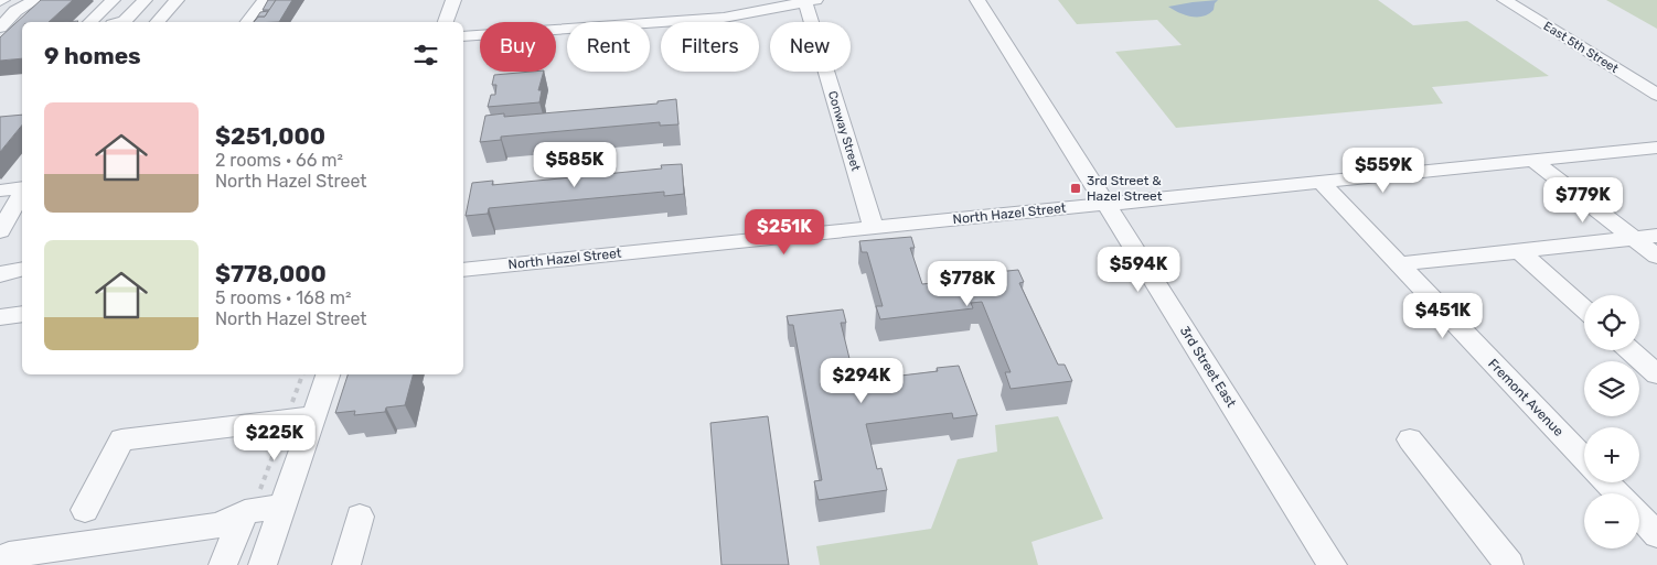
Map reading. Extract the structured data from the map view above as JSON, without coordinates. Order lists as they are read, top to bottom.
{
  "streets": {
    "street": [
      "East 5th Street",
      "Conway Street",
      "North Hazel Street",
      "3rd Street East",
      "Fremont Avenue"
    ]
  },
  "crossings": [
    ["Conway Street", "North Hazel Street"],
    ["North Hazel Street", "3rd Street East"],
    ["North Hazel Street", "Fremont Avenue"]
  ],
  "places": {
    "transit": ["3rd Street & Hazel Street"]
  },
  "page": {
    "chip": [
      "Buy",
      "Rent",
      "Filters",
      "New"
    ],
    "heading": "9 homes",
    "list": [
      {
        "name": "$251,000",
        "note": "2 rooms · 66 m² · North Hazel Street"
      },
      {
        "name": "$778,000",
        "note": "5 rooms · 168 m² · North Hazel Street"
      }
    ],
    "price": [
      "$585K",
      "$559K",
      "$779K",
      "$251K",
      "$594K",
      "$778K",
      "$451K",
      "$294K",
      "$225K"
    ],
    "map_buttons": ["+", "−"]
  }
}
